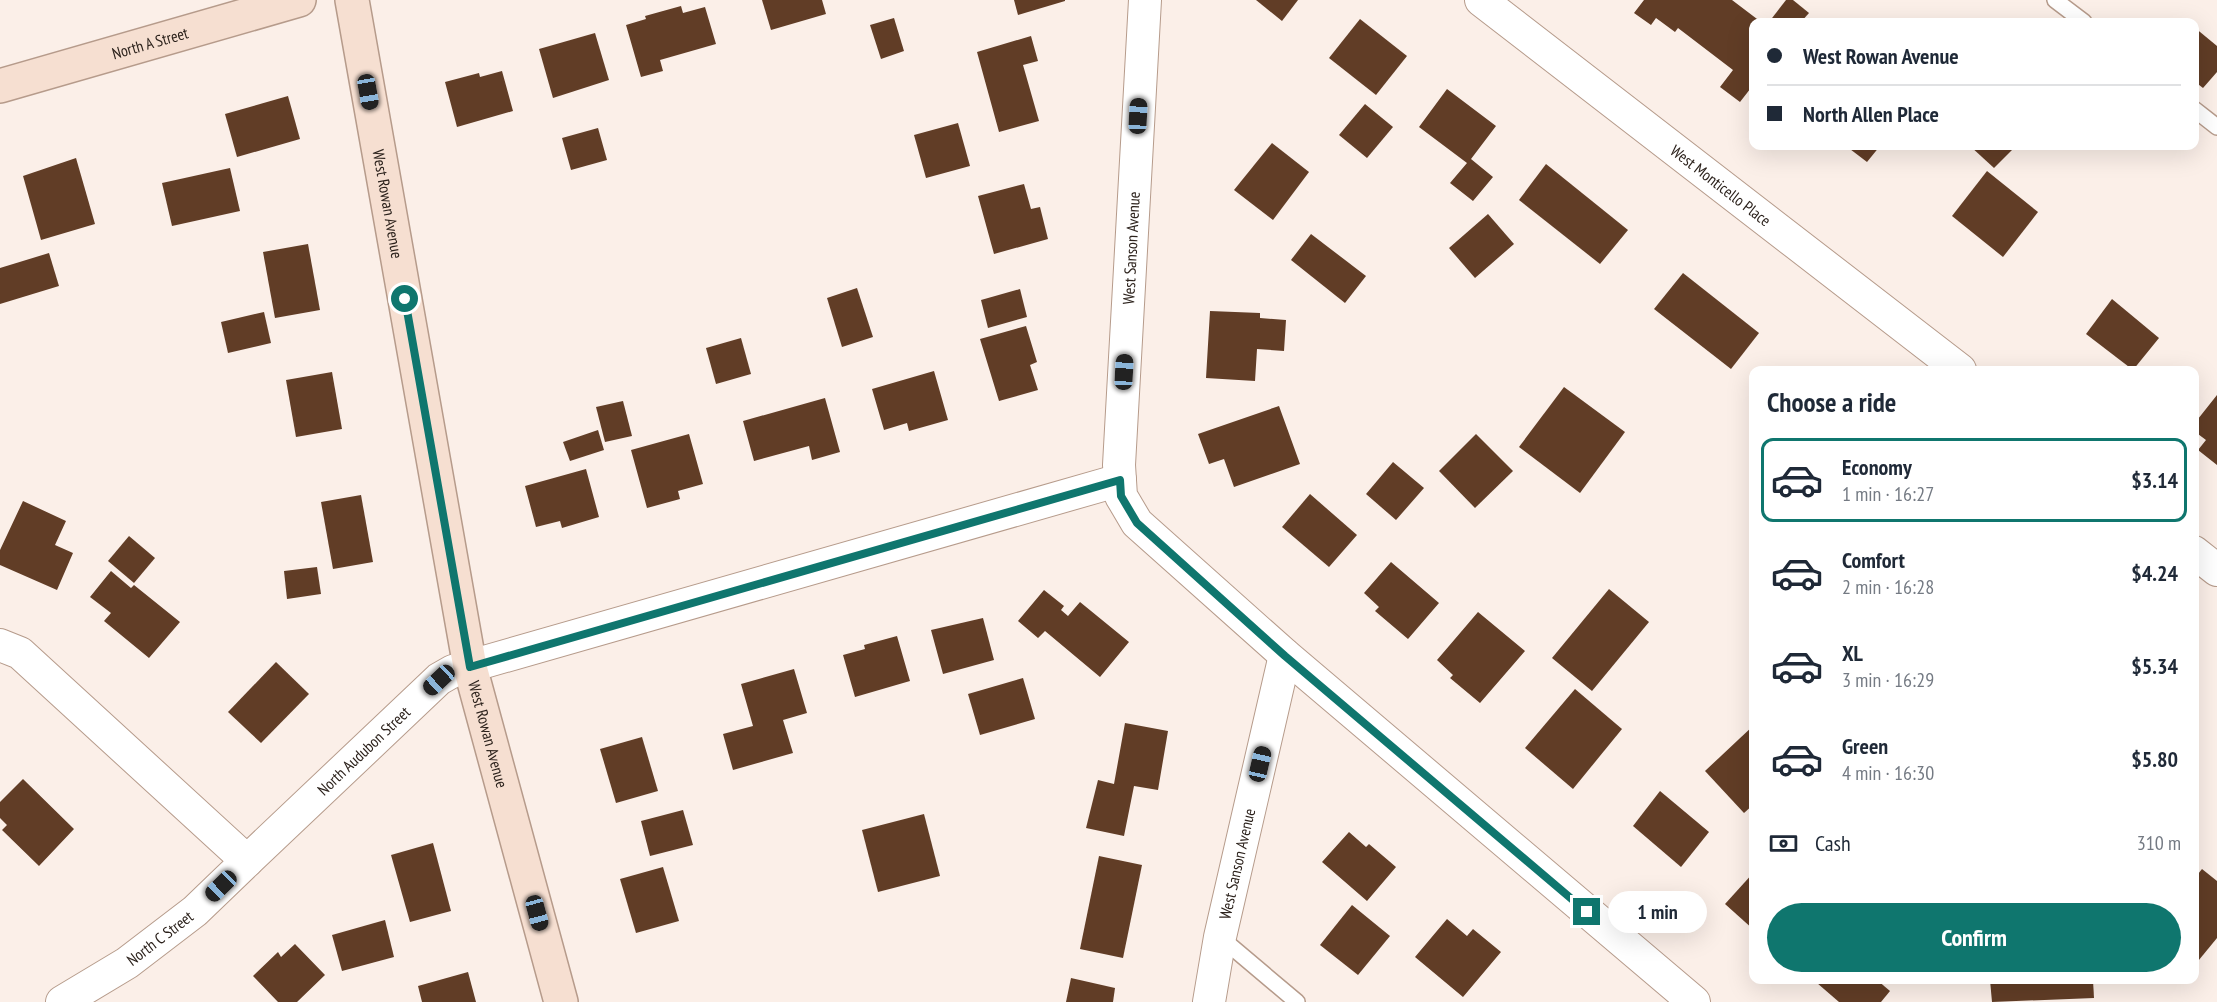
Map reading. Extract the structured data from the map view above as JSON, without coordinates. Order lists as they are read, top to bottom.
{
  "streets": {
    "street": [
      "North A Street",
      "West Monticello Place",
      "West Rowan Avenue",
      "West Sanson Avenue",
      "North Audubon Street",
      "North C Street"
    ]
  },
  "crossings": [
    ["West Rowan Avenue", "North Audubon Street"],
    ["West Sanson Avenue", "North Audubon Street"],
    ["North Audubon Street", "North C Street"]
  ],
  "page": {
    "banner": ["West Rowan Avenue", "North Allen Place"],
    "heading": "Choose a ride",
    "list": [
      {
        "name": "Economy",
        "note": "1 min · 16:27",
        "value": "$3.14"
      },
      {
        "name": "Comfort",
        "note": "2 min · 16:28",
        "value": "$4.24"
      },
      {
        "name": "XL",
        "note": "3 min · 16:29",
        "value": "$5.34"
      },
      {
        "name": "Green",
        "note": "4 min · 16:30",
        "value": "$5.80"
      }
    ],
    "pay": ["Cash", "310 m"],
    "bubble": "1 min",
    "buttons": "Confirm"
  }
}
